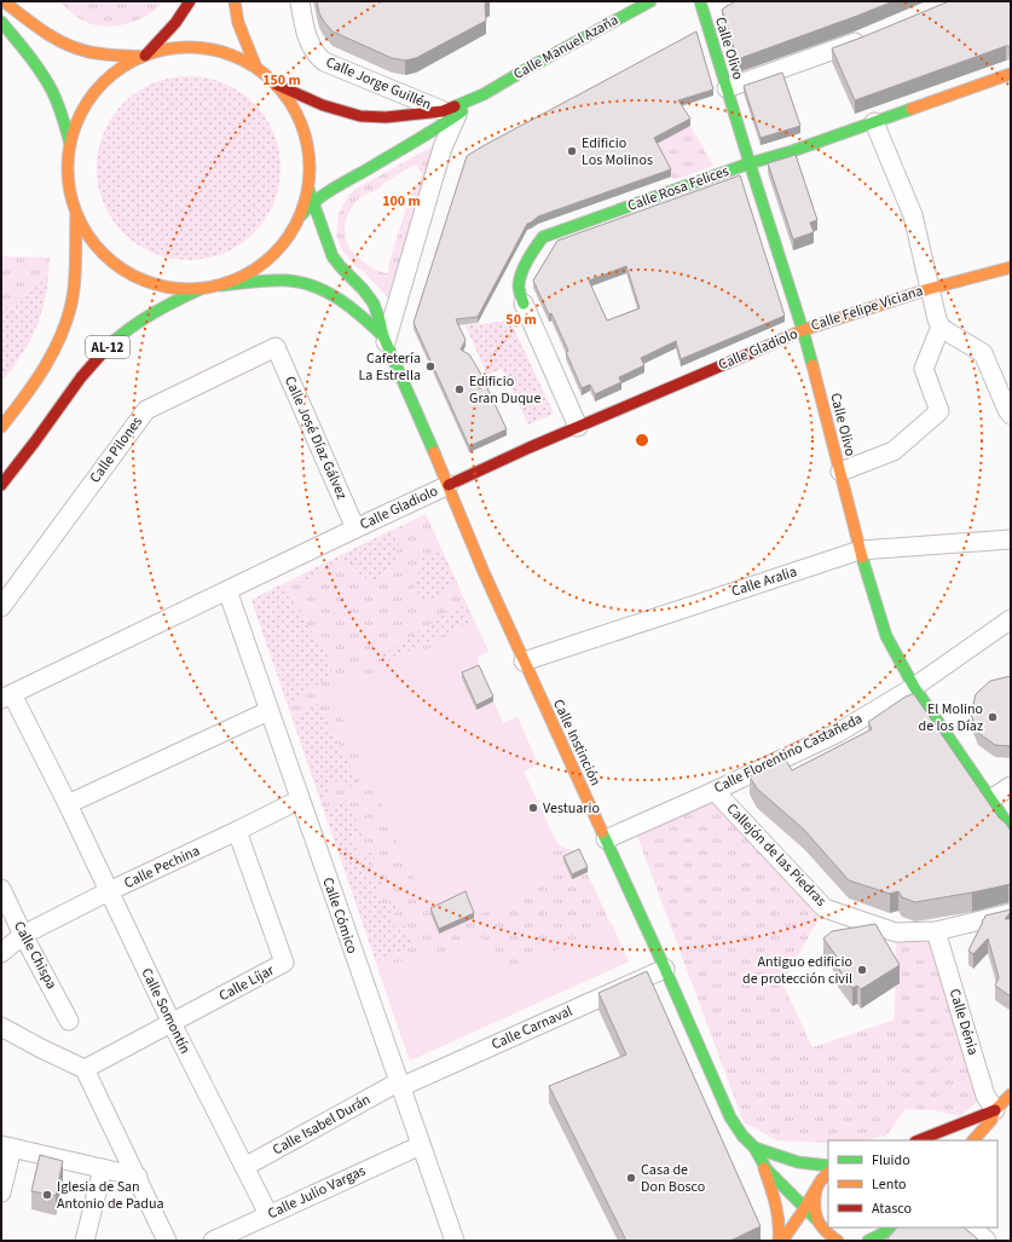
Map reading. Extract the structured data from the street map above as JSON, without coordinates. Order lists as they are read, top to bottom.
{
  "streets": {
    "main road": [
      "Calle Manuel Azaña",
      "Calle Olivo",
      "Calle Rosa Felices",
      "Calle Felipe Viciana",
      "AL-12",
      "Calle Gladiolo",
      "Calle Instinción"
    ],
    "street": [
      "Calle Jorge Guillén",
      "Calle José Díaz Gálvez",
      "Calle Pilones",
      "Calle Aralia",
      "Calle Florentino Castañeda",
      "Callejón de las Piedras",
      "Calle Pechina",
      "Calle Cómico",
      "Calle Chispa",
      "Calle Líjar",
      "Calle Somontín",
      "Calle Dénia",
      "Calle Carnaval",
      "Calle Isabel Durán",
      "Calle Julio Vargas"
    ]
  },
  "crossings": [
    ["Calle Manuel Azaña", "Calle Jorge Guillén"],
    ["Calle Manuel Azaña", "Calle Instinción"],
    ["Calle Olivo", "Calle Rosa Felices"],
    ["Calle Olivo", "Calle Felipe Viciana"],
    ["Calle Olivo", "Calle Gladiolo"],
    ["Calle Olivo", "Calle Aralia"],
    ["Calle Olivo", "Calle Florentino Castañeda"],
    ["Calle Rosa Felices", "Calle Felipe Viciana"],
    ["Calle Rosa Felices", "Calle Gladiolo"],
    ["Calle Felipe Viciana", "Calle Gladiolo"],
    ["Calle Gladiolo", "Calle José Díaz Gálvez"],
    ["Calle Gladiolo", "Calle Instinción"],
    ["Calle Gladiolo", "Calle Cómico"],
    ["Calle Gladiolo", "Calle Somontín"],
    ["Calle José Díaz Gálvez", "Calle Pilones"],
    ["Calle Aralia", "Calle Instinción"],
    ["Calle Instinción", "Calle Florentino Castañeda"],
    ["Calle Instinción", "Calle Carnaval"],
    ["Calle Florentino Castañeda", "Callejón de las Piedras"],
    ["Callejón de las Piedras", "Calle Dénia"],
    ["Calle Pechina", "Calle Cómico"],
    ["Calle Pechina", "Calle Chispa"],
    ["Calle Pechina", "Calle Líjar"],
    ["Calle Pechina", "Calle Somontín"],
    ["Calle Cómico", "Calle Carnaval"],
    ["Calle Cómico", "Calle Isabel Durán"],
    ["Calle Cómico", "Calle Julio Vargas"],
    ["Calle Líjar", "Calle Somontín"],
    ["Calle Somontín", "Calle Isabel Durán"],
    ["Calle Somontín", "Calle Julio Vargas"],
    ["Calle Carnaval", "Calle Isabel Durán"]
  ],
  "places": [
    "Edificio Los Molinos",
    "Cafetería La Estrella",
    "Edificio Gran Duque",
    "El Molino de los Díaz",
    "Vestuario",
    "Antiguo edificio de protección civil",
    "Casa de Don Bosco",
    "Iglesia de San Antonio de Padua"
  ],
  "legend": ["Fluido", "Lento", "Atasco"],
  "rings": ["150 m", "100 m", "50 m"]
}
